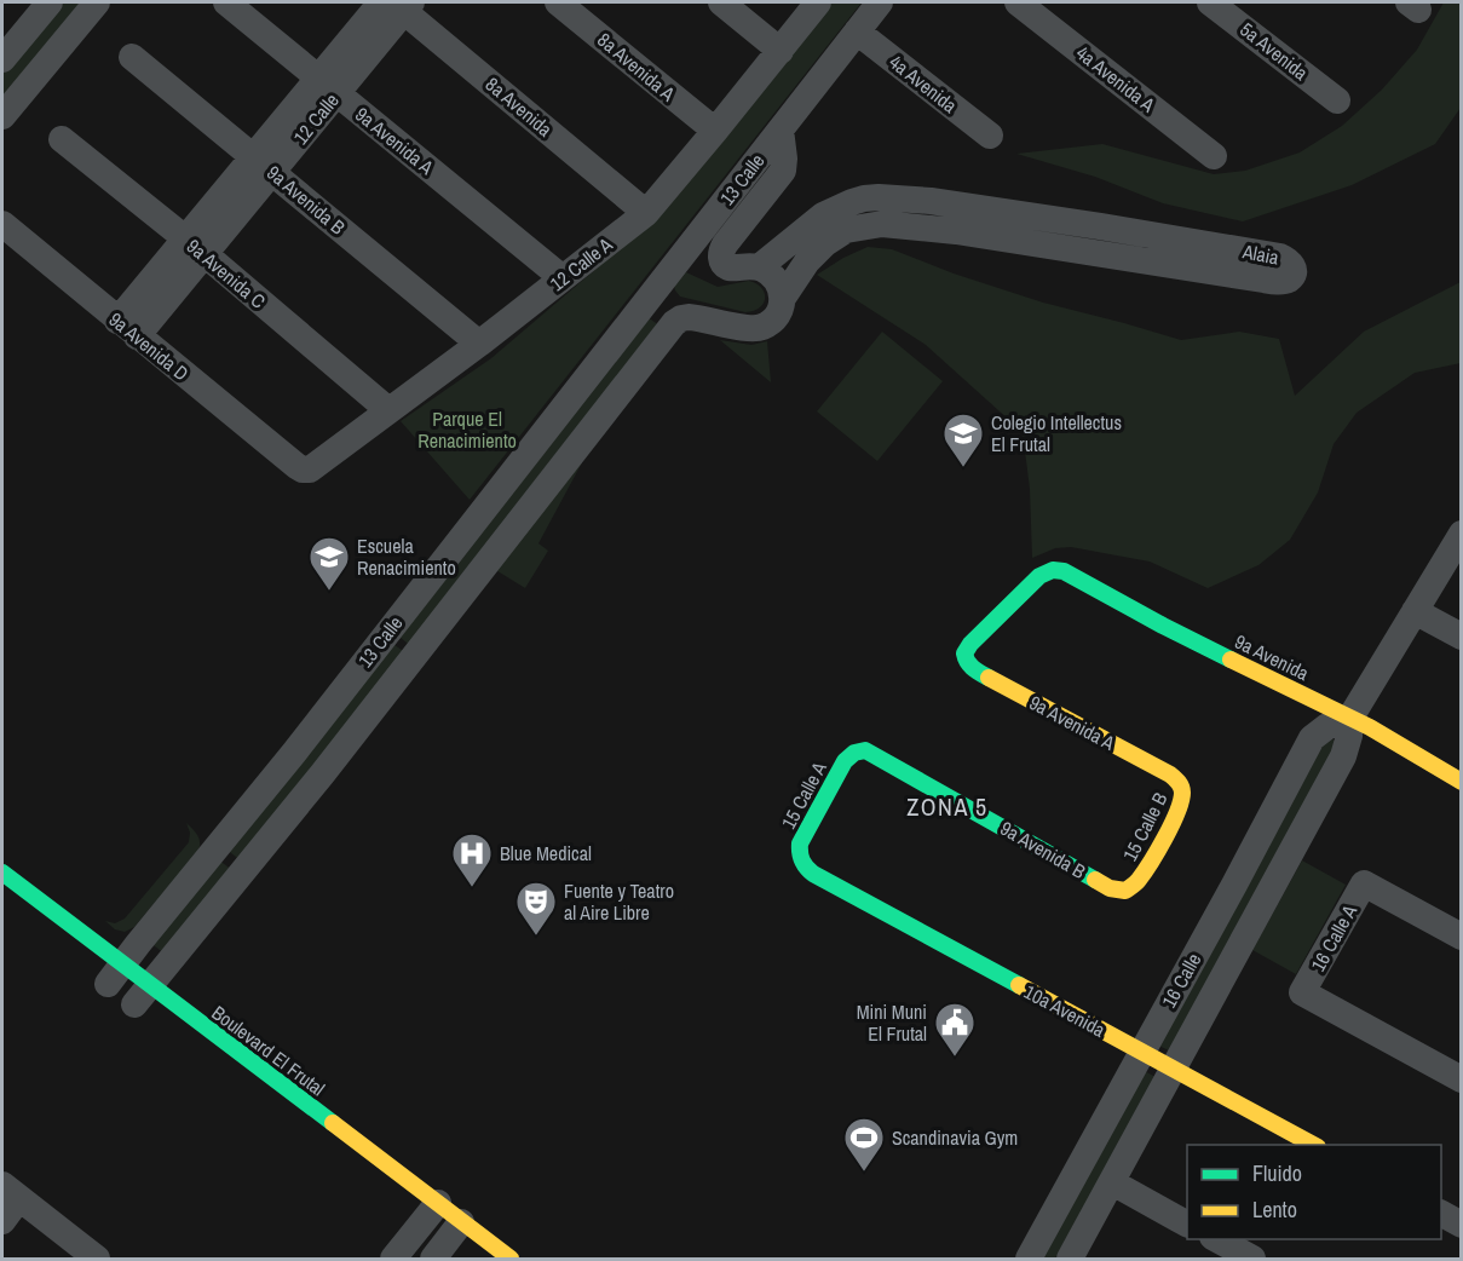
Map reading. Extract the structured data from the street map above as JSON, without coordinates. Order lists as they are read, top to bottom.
{
  "streets": {
    "street": [
      "5a Avenida",
      "8a Avenida A",
      "4a Avenida A",
      "4a Avenida",
      "8a Avenida",
      "12 Calle",
      "9a Avenida A",
      "13 Calle",
      "9a Avenida B",
      "Alaia",
      "12 Calle A",
      "9a Avenida C",
      "9a Avenida D",
      "9a Avenida",
      "15 Calle A",
      "15 Calle B",
      "16 Calle A",
      "16 Calle",
      "10a Avenida",
      "Boulevard El Frutal"
    ]
  },
  "crossings": [
    ["8a Avenida A", "12 Calle A"],
    ["4a Avenida", "13 Calle"],
    ["8a Avenida", "12 Calle"],
    ["8a Avenida", "12 Calle A"],
    ["12 Calle", "9a Avenida A"],
    ["12 Calle", "9a Avenida B"],
    ["12 Calle", "9a Avenida C"],
    ["12 Calle", "9a Avenida D"],
    ["9a Avenida A", "12 Calle A"],
    ["9a Avenida A", "9a Avenida"],
    ["9a Avenida A", "15 Calle B"],
    ["13 Calle", "Boulevard El Frutal"],
    ["9a Avenida B", "12 Calle A"],
    ["9a Avenida B", "15 Calle A"],
    ["9a Avenida B", "15 Calle B"],
    ["12 Calle A", "9a Avenida C"],
    ["12 Calle A", "9a Avenida D"],
    ["9a Avenida", "16 Calle"],
    ["15 Calle A", "10a Avenida"],
    ["16 Calle", "10a Avenida"]
  ],
  "districts": ["ZONA 5"],
  "parks": ["Parque El Renacimiento"],
  "places": {
    "school or university": ["Colegio Intellectus El Frutal", "Escuela Renacimiento"],
    "hospital": ["Blue Medical"],
    "theatre": ["Fuente y Teatro al Aire Libre"],
    "public building": ["Mini Muni El Frutal"],
    "sports": ["Scandinavia Gym"]
  },
  "legend": ["Fluido", "Lento"]
}
